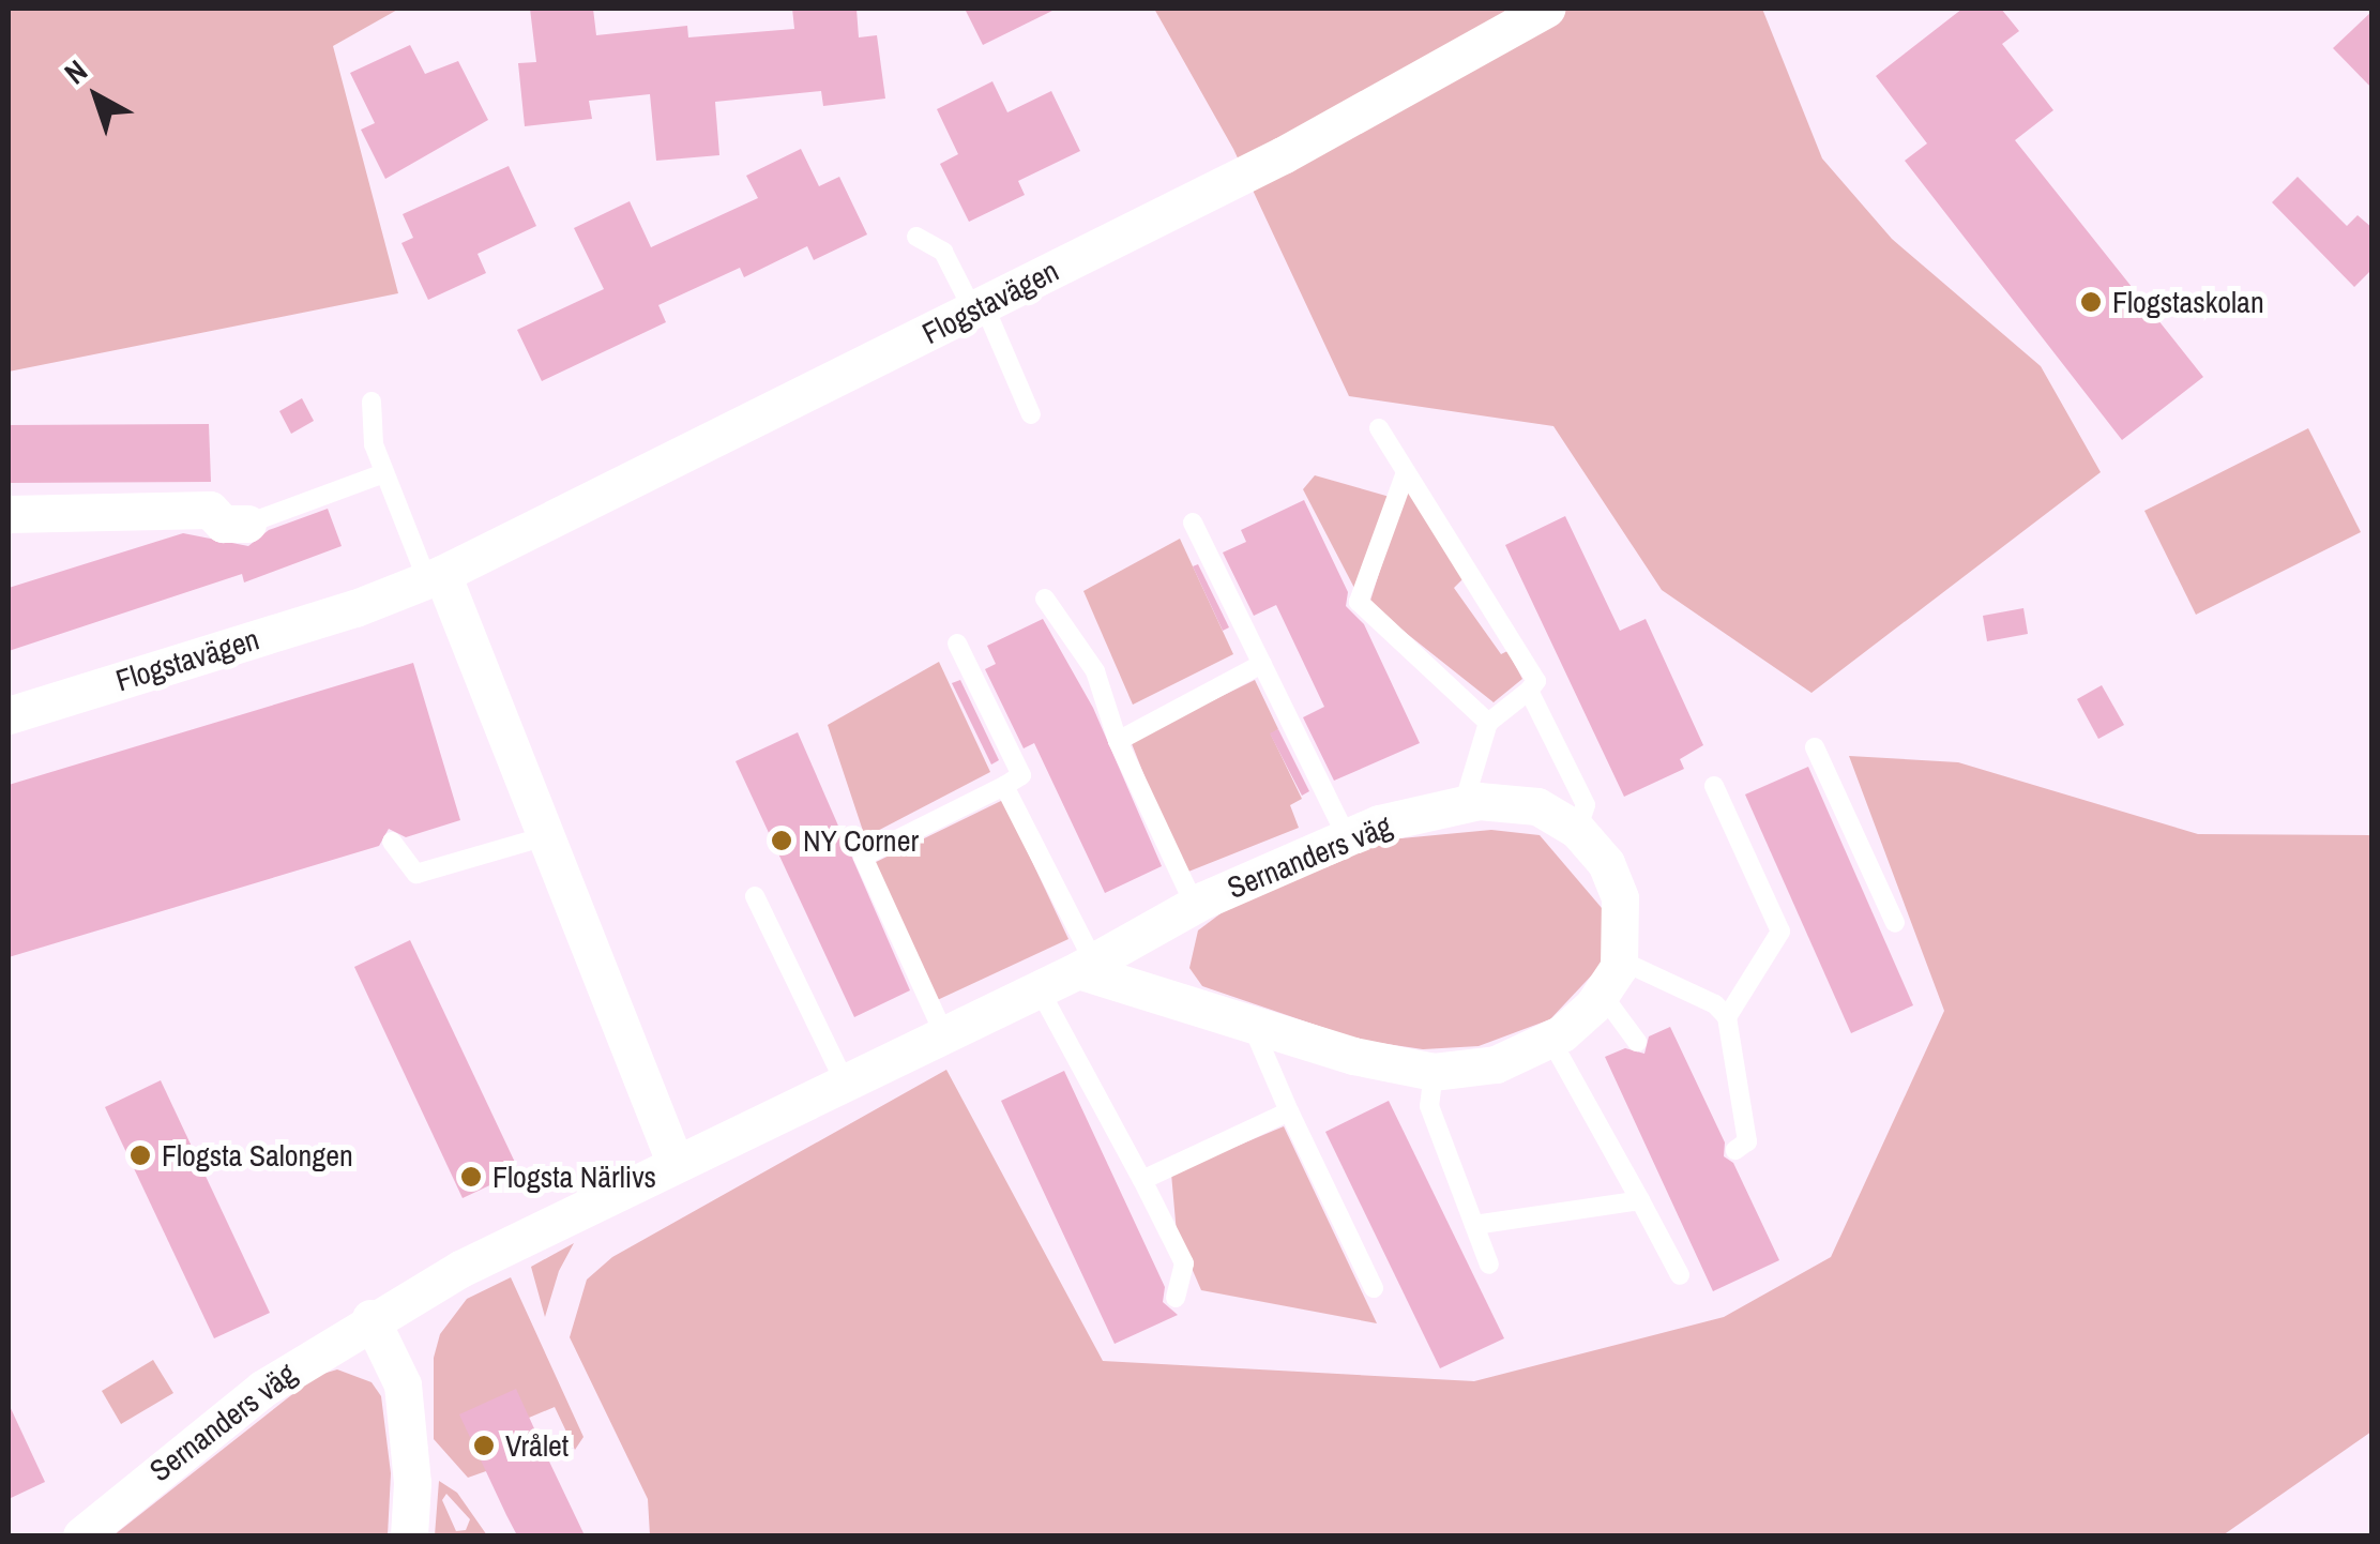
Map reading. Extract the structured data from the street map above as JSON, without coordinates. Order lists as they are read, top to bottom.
{
  "streets": {
    "street": ["Flogstavägen", "Sernanders väg"]
  },
  "places": [
    "Flogstaskolan",
    "NY Corner",
    "Flogsta Salongen",
    "Flogsta Närlivs",
    "Vrålet"
  ],
  "north": "top left"
}
